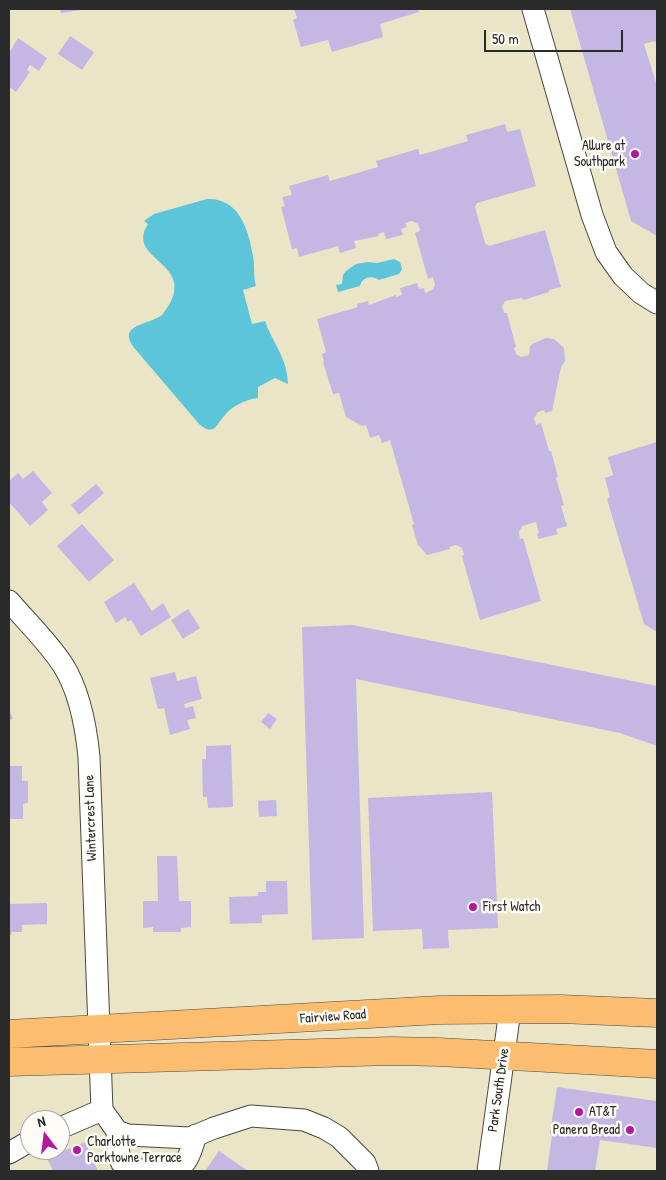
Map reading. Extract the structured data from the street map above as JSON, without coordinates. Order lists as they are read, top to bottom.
{
  "streets": {
    "main road": ["Fairview Road"],
    "street": ["Wintercrest Lane", "Park South Drive"]
  },
  "crossings": [
    ["Wintercrest Lane", "Fairview Road"],
    ["Fairview Road", "Park South Drive"]
  ],
  "places": [
    "Allure at Southpark",
    "First Watch",
    "AT&T",
    "Panera Bread",
    "Charlotte Parktowne Terrace"
  ],
  "scale_bar": "50 m",
  "north": "top"
}
